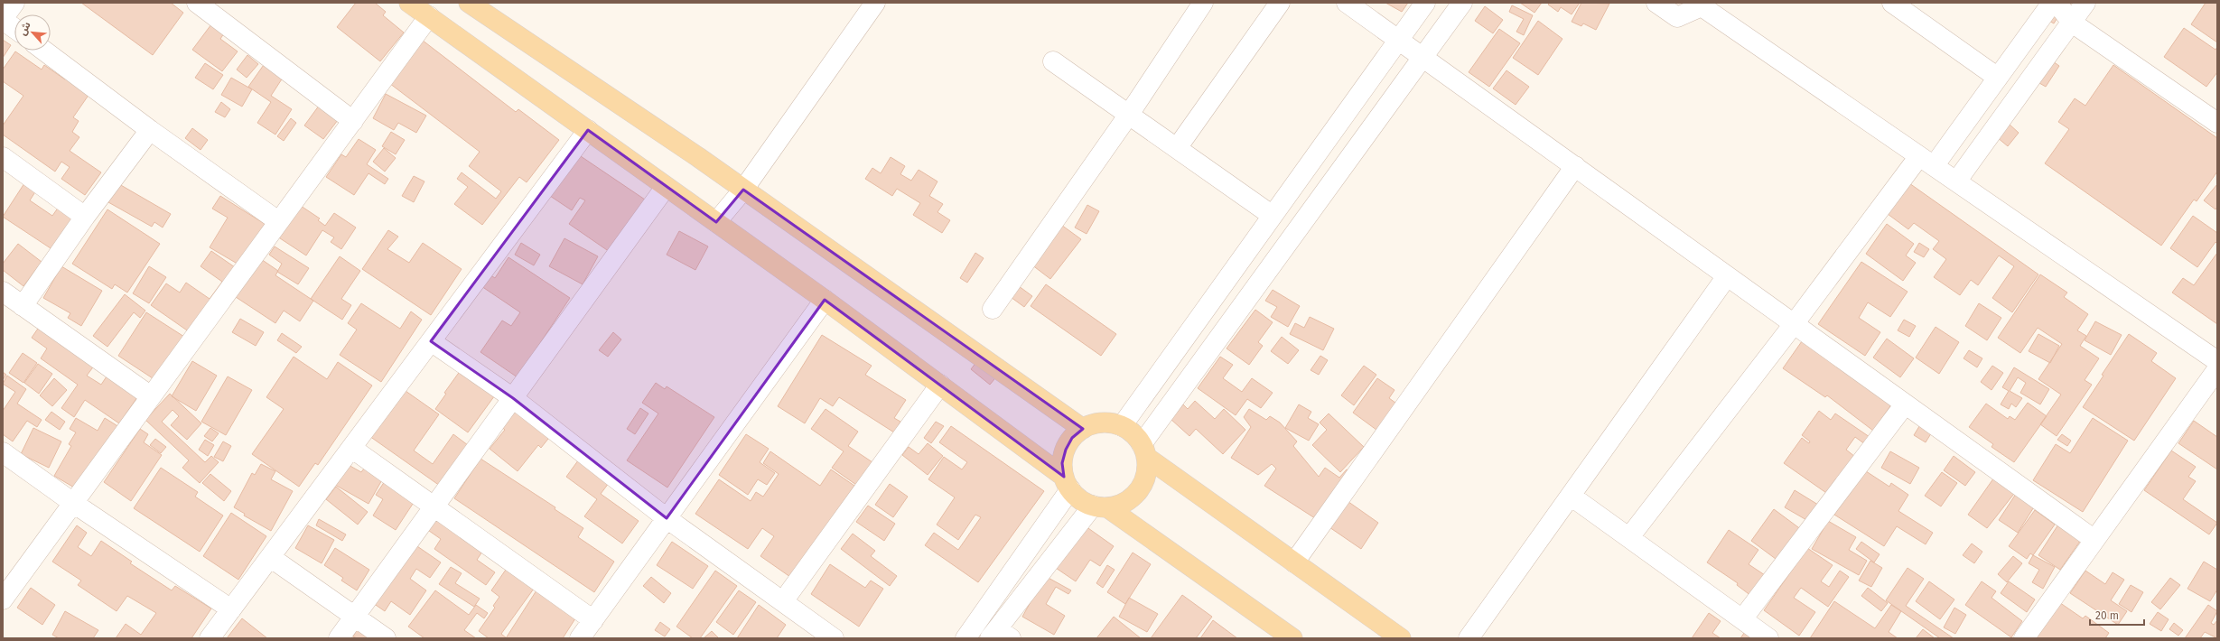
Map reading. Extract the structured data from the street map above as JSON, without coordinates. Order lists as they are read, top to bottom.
{
  "scale_bar": "20 m",
  "north": "top left"
}
